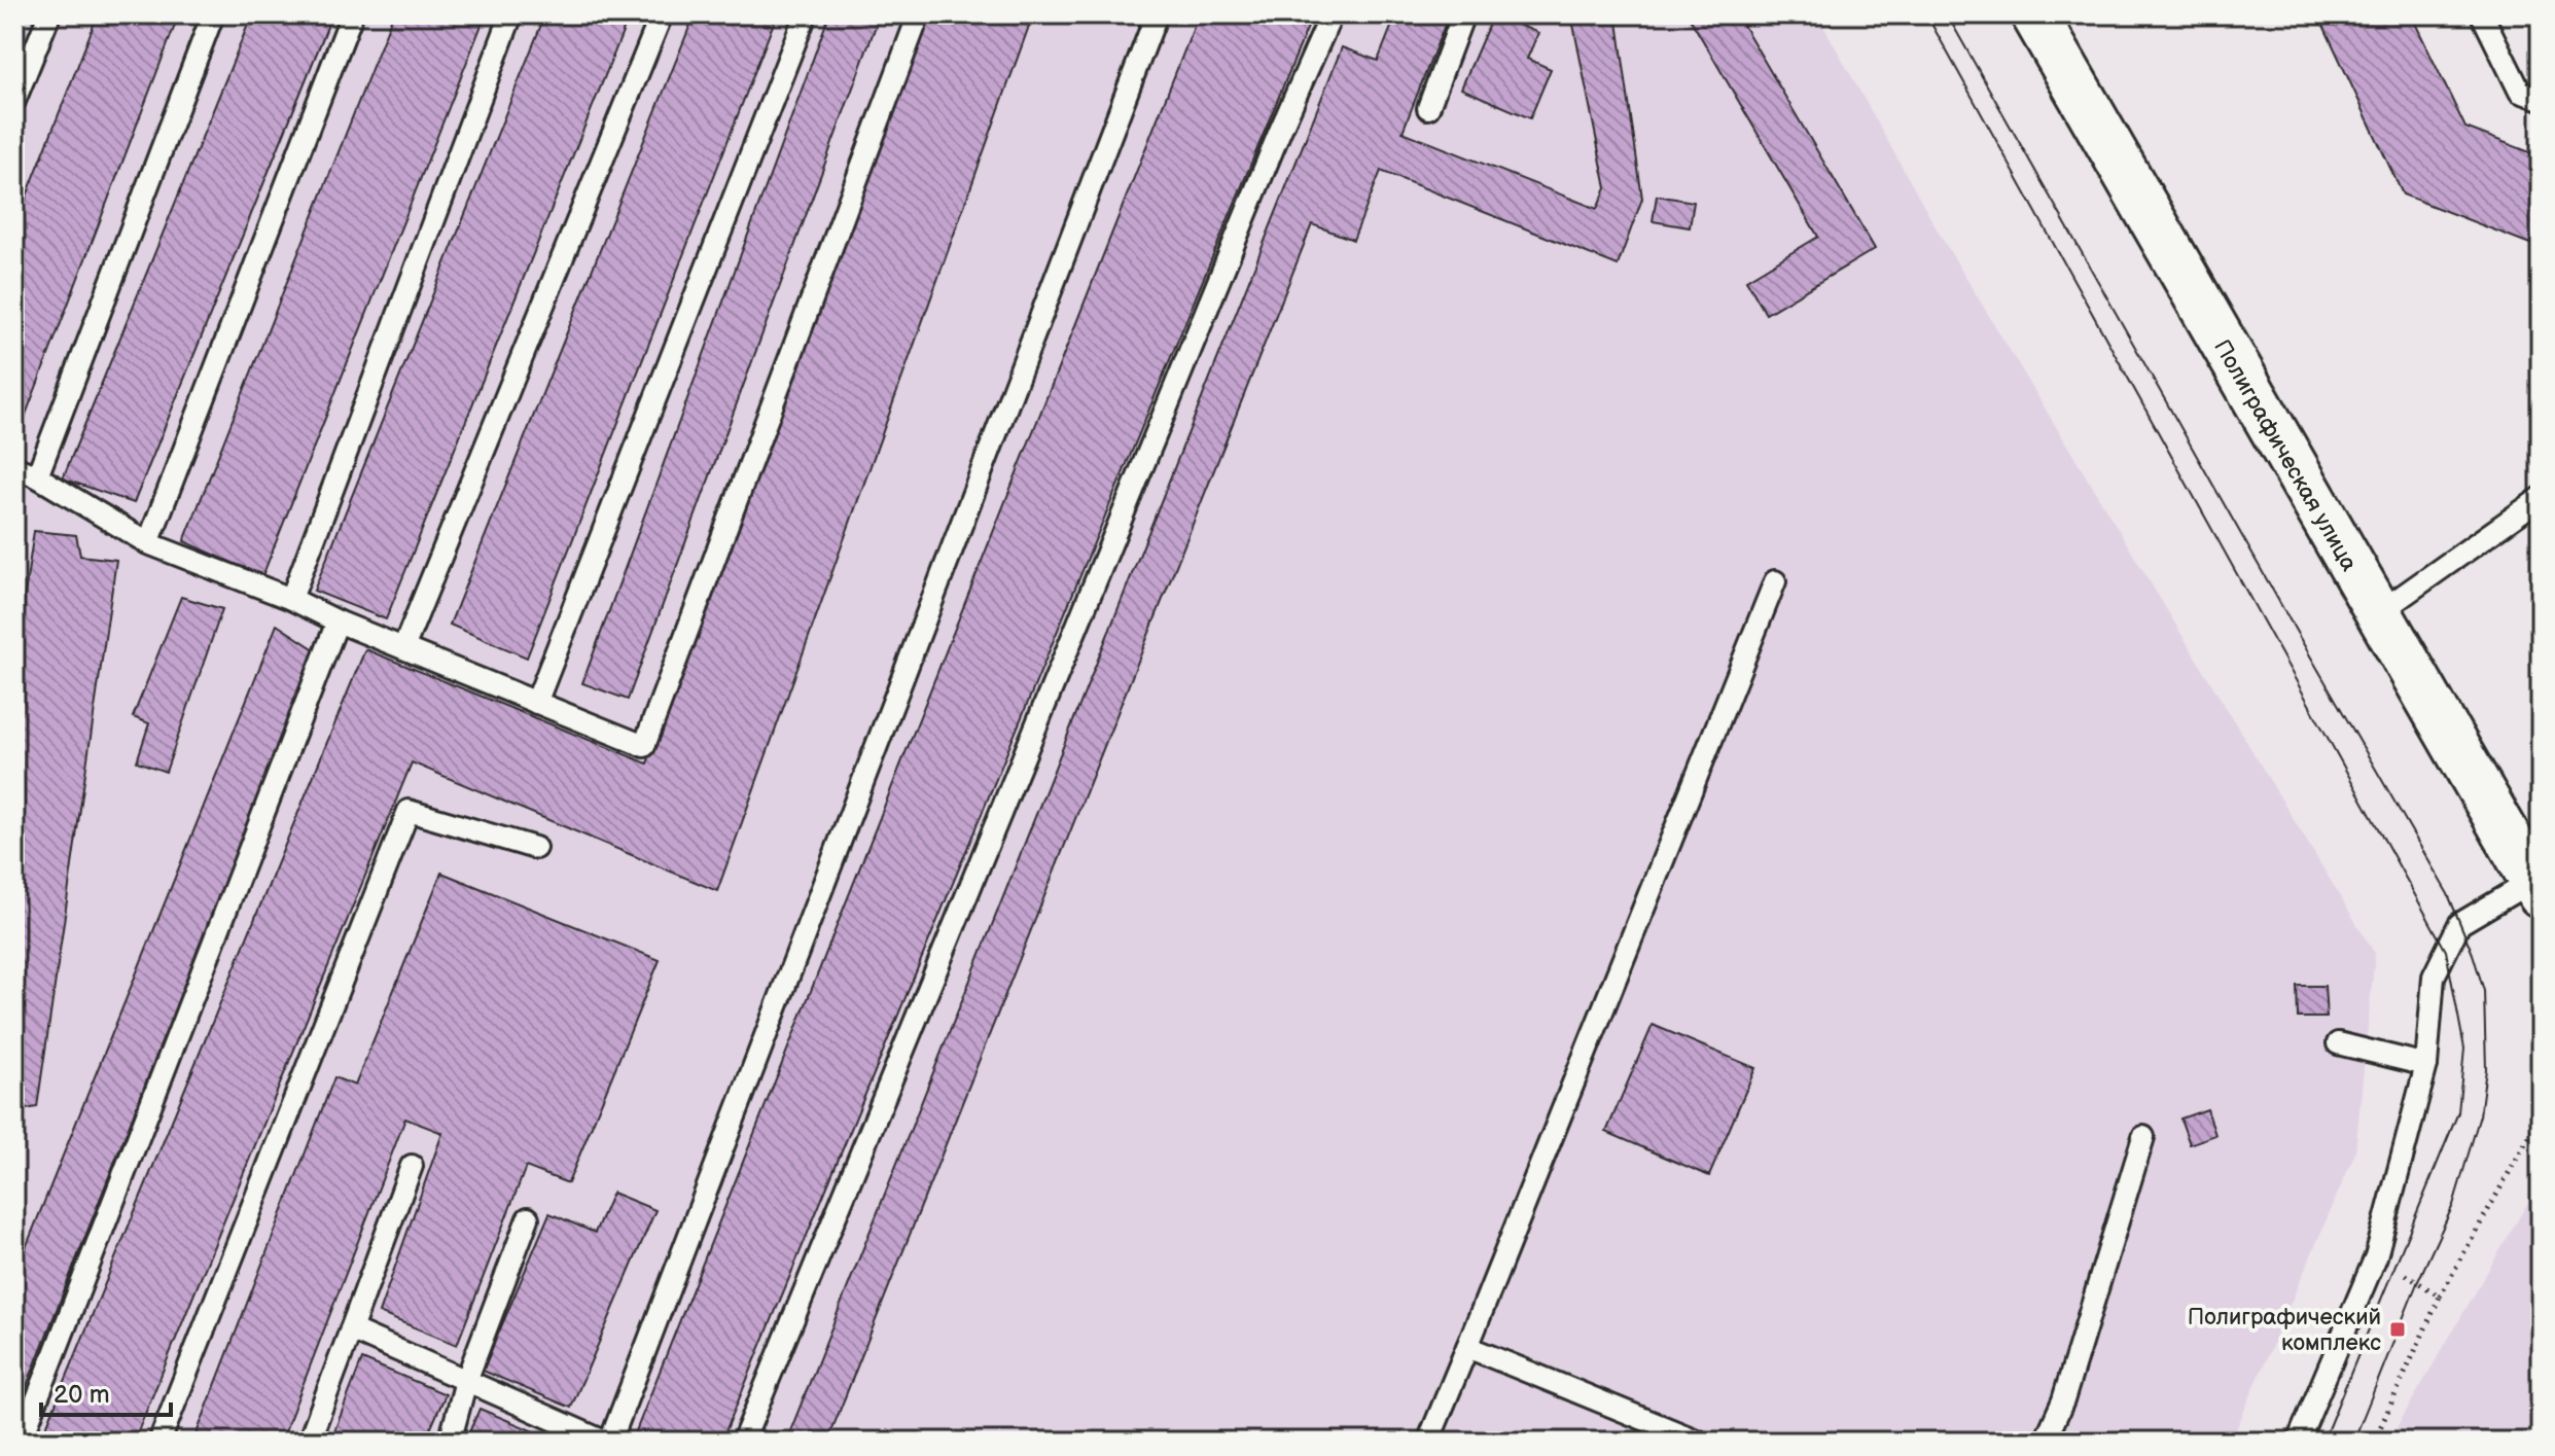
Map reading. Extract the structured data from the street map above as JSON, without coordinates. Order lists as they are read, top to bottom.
{
  "streets": {
    "street": ["Полиграфическая улица"]
  },
  "places": {
    "transit": ["Полиграфический комплекс"]
  },
  "scale_bar": "20 m"
}
